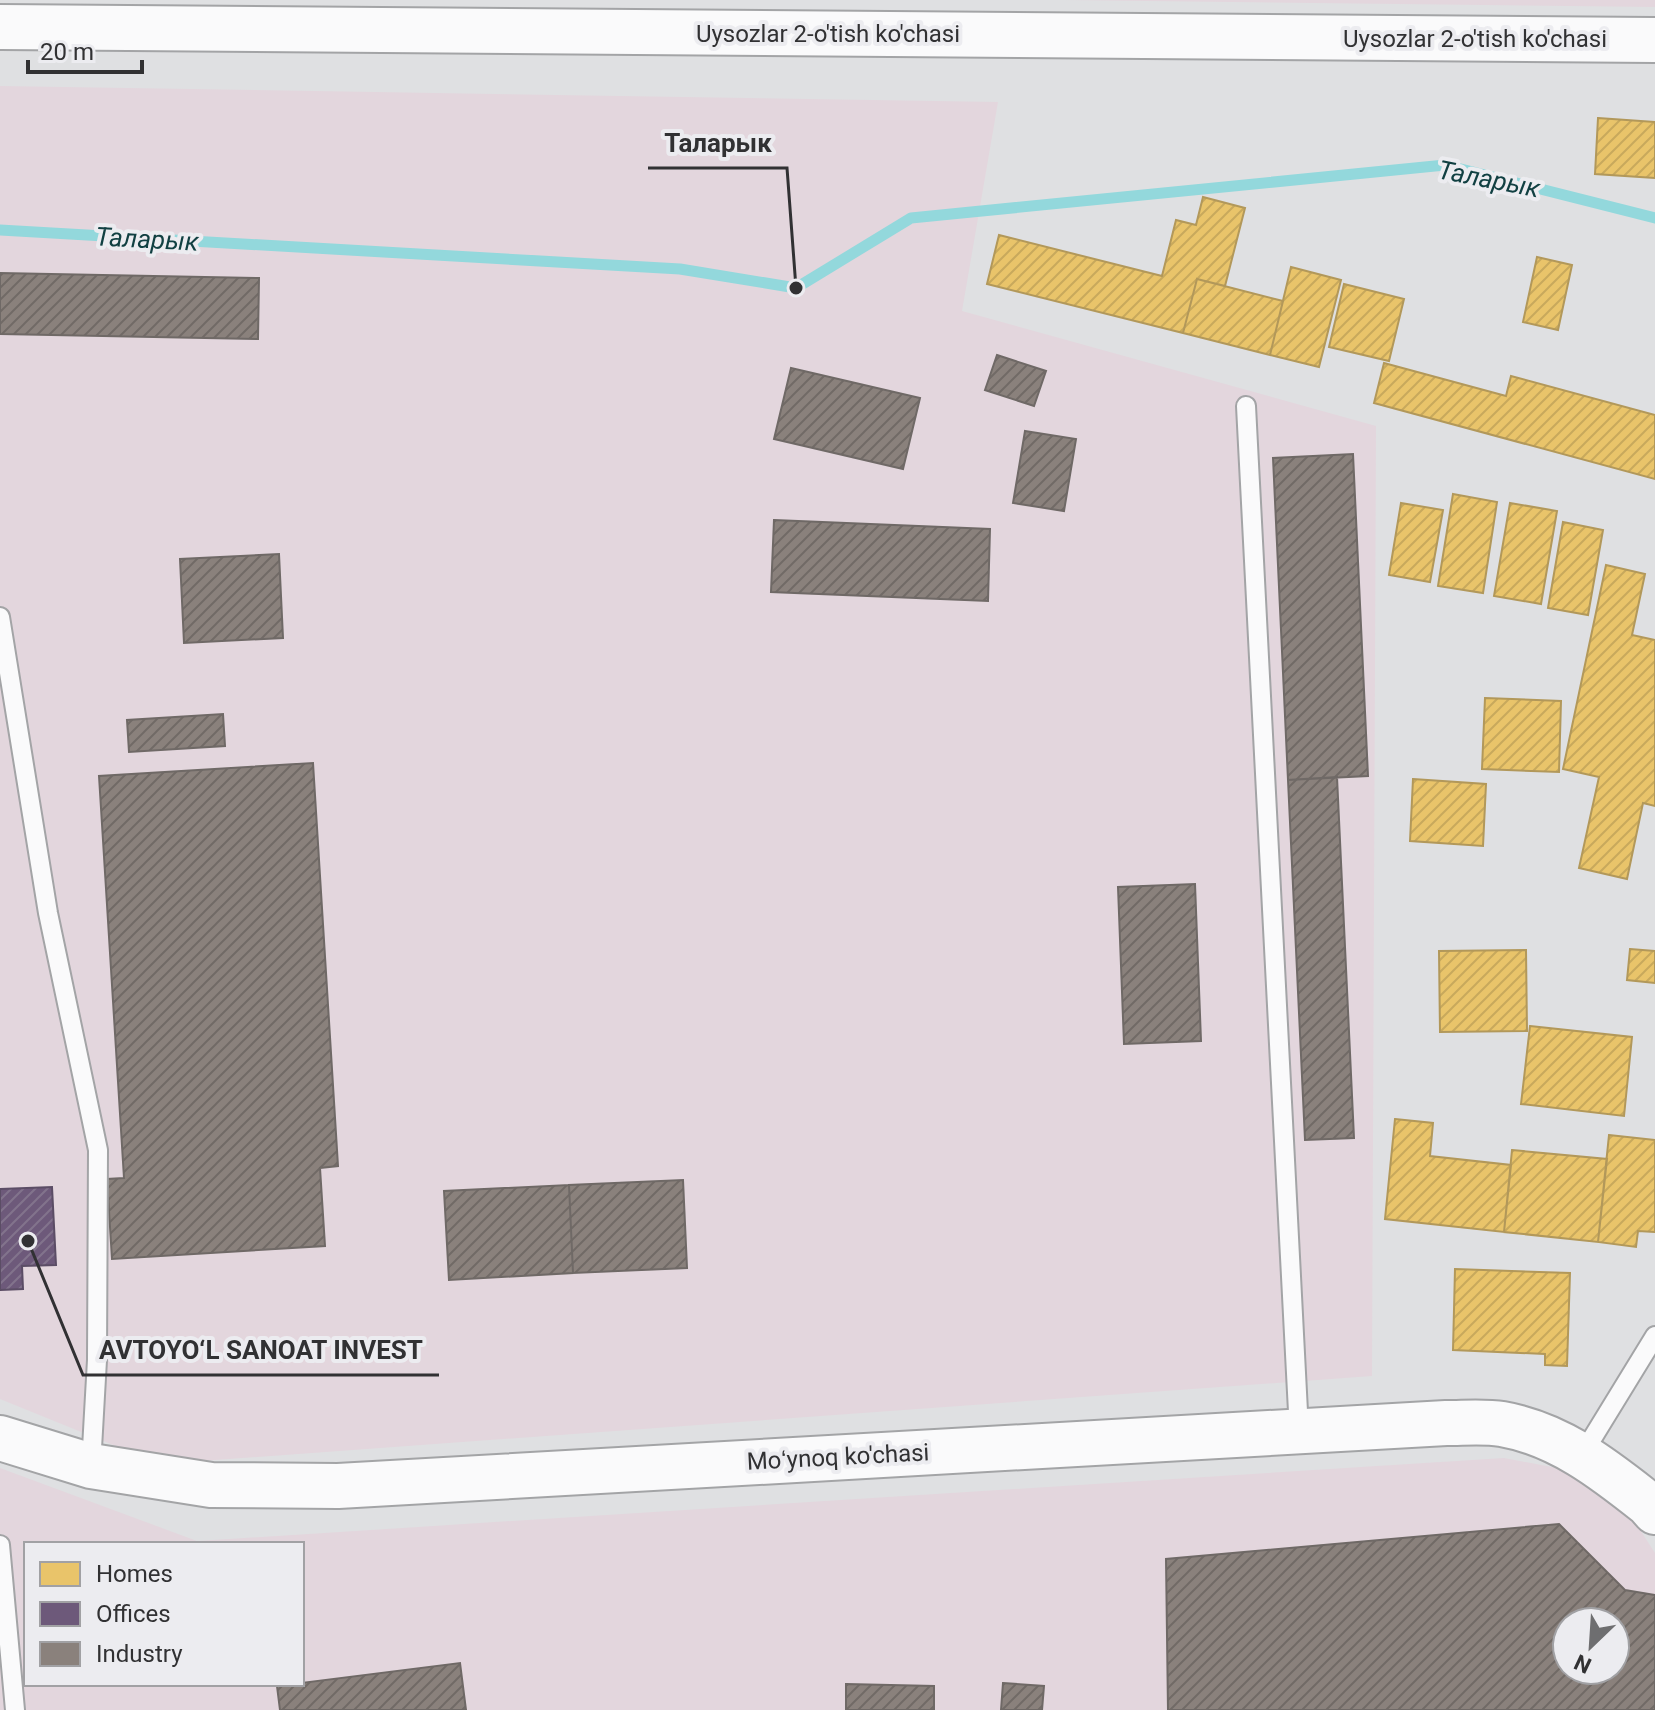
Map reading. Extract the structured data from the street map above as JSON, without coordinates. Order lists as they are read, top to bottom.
{
  "streets": {
    "street": ["Uysozlar 2-o'tish ko'chasi", "Moʻynoq ko'chasi"]
  },
  "water": ["Таларык"],
  "places": ["Таларык", "AVTOYO‘L SANOAT INVEST"],
  "legend": ["Homes", "Offices", "Industry"],
  "scale_bar": "20 m",
  "north": "bottom left"
}
